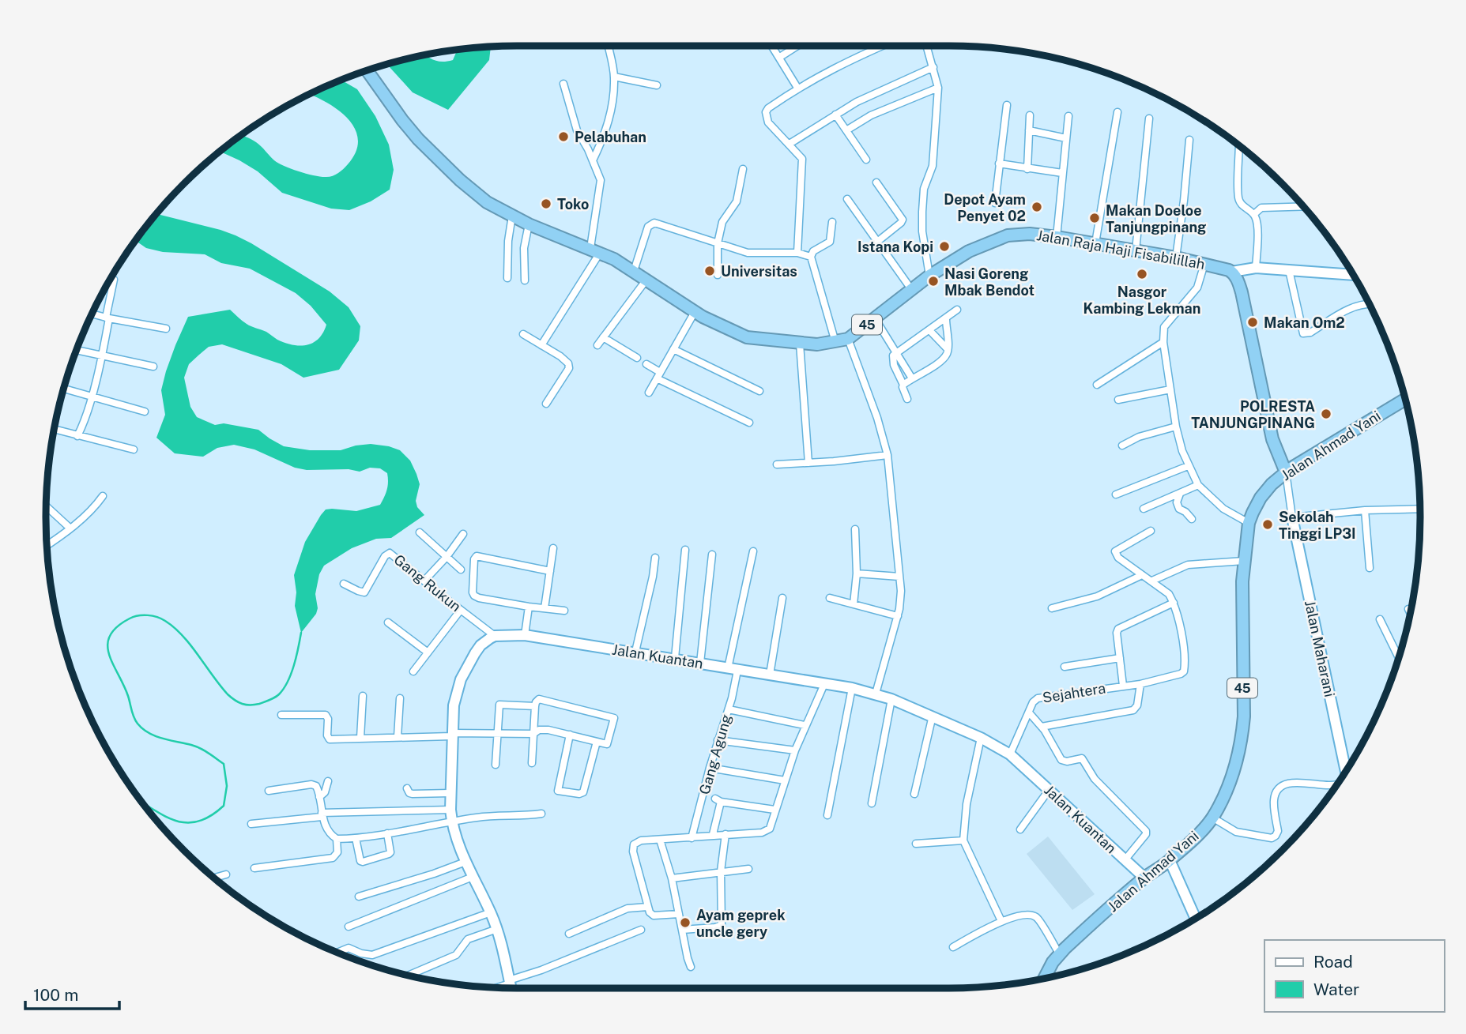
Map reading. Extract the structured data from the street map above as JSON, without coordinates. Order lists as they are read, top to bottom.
{
  "streets": {
    "highway": ["Jalan Raja Haji Fisabilillah", "45", "Jalan Ahmad Yani"],
    "street": [
      "Gang Rukun",
      "Jalan Maharani",
      "Jalan Kuantan",
      "Sejahtera",
      "Gang Agung"
    ]
  },
  "crossings": [
    ["Jalan Ahmad Yani", "Jalan Kuantan"],
    ["Gang Rukun", "Jalan Kuantan"],
    ["Jalan Kuantan", "Sejahtera"],
    ["Jalan Kuantan", "Gang Agung"]
  ],
  "places": [
    "Pelabuhan",
    "Toko",
    "Depot Ayam Penyet 02",
    "Makan Doeloe Tanjungpinang",
    "Istana Kopi",
    "Universitas",
    "Nasgor Kambing Lekman",
    "Nasi Goreng Mbak Bendot",
    "Makan Om2",
    "POLRESTA TANJUNGPINANG",
    "Sekolah Tinggi LP3I",
    "Ayam geprek uncle gery"
  ],
  "legend": ["Road", "Water"],
  "scale_bar": "100 m"
}
